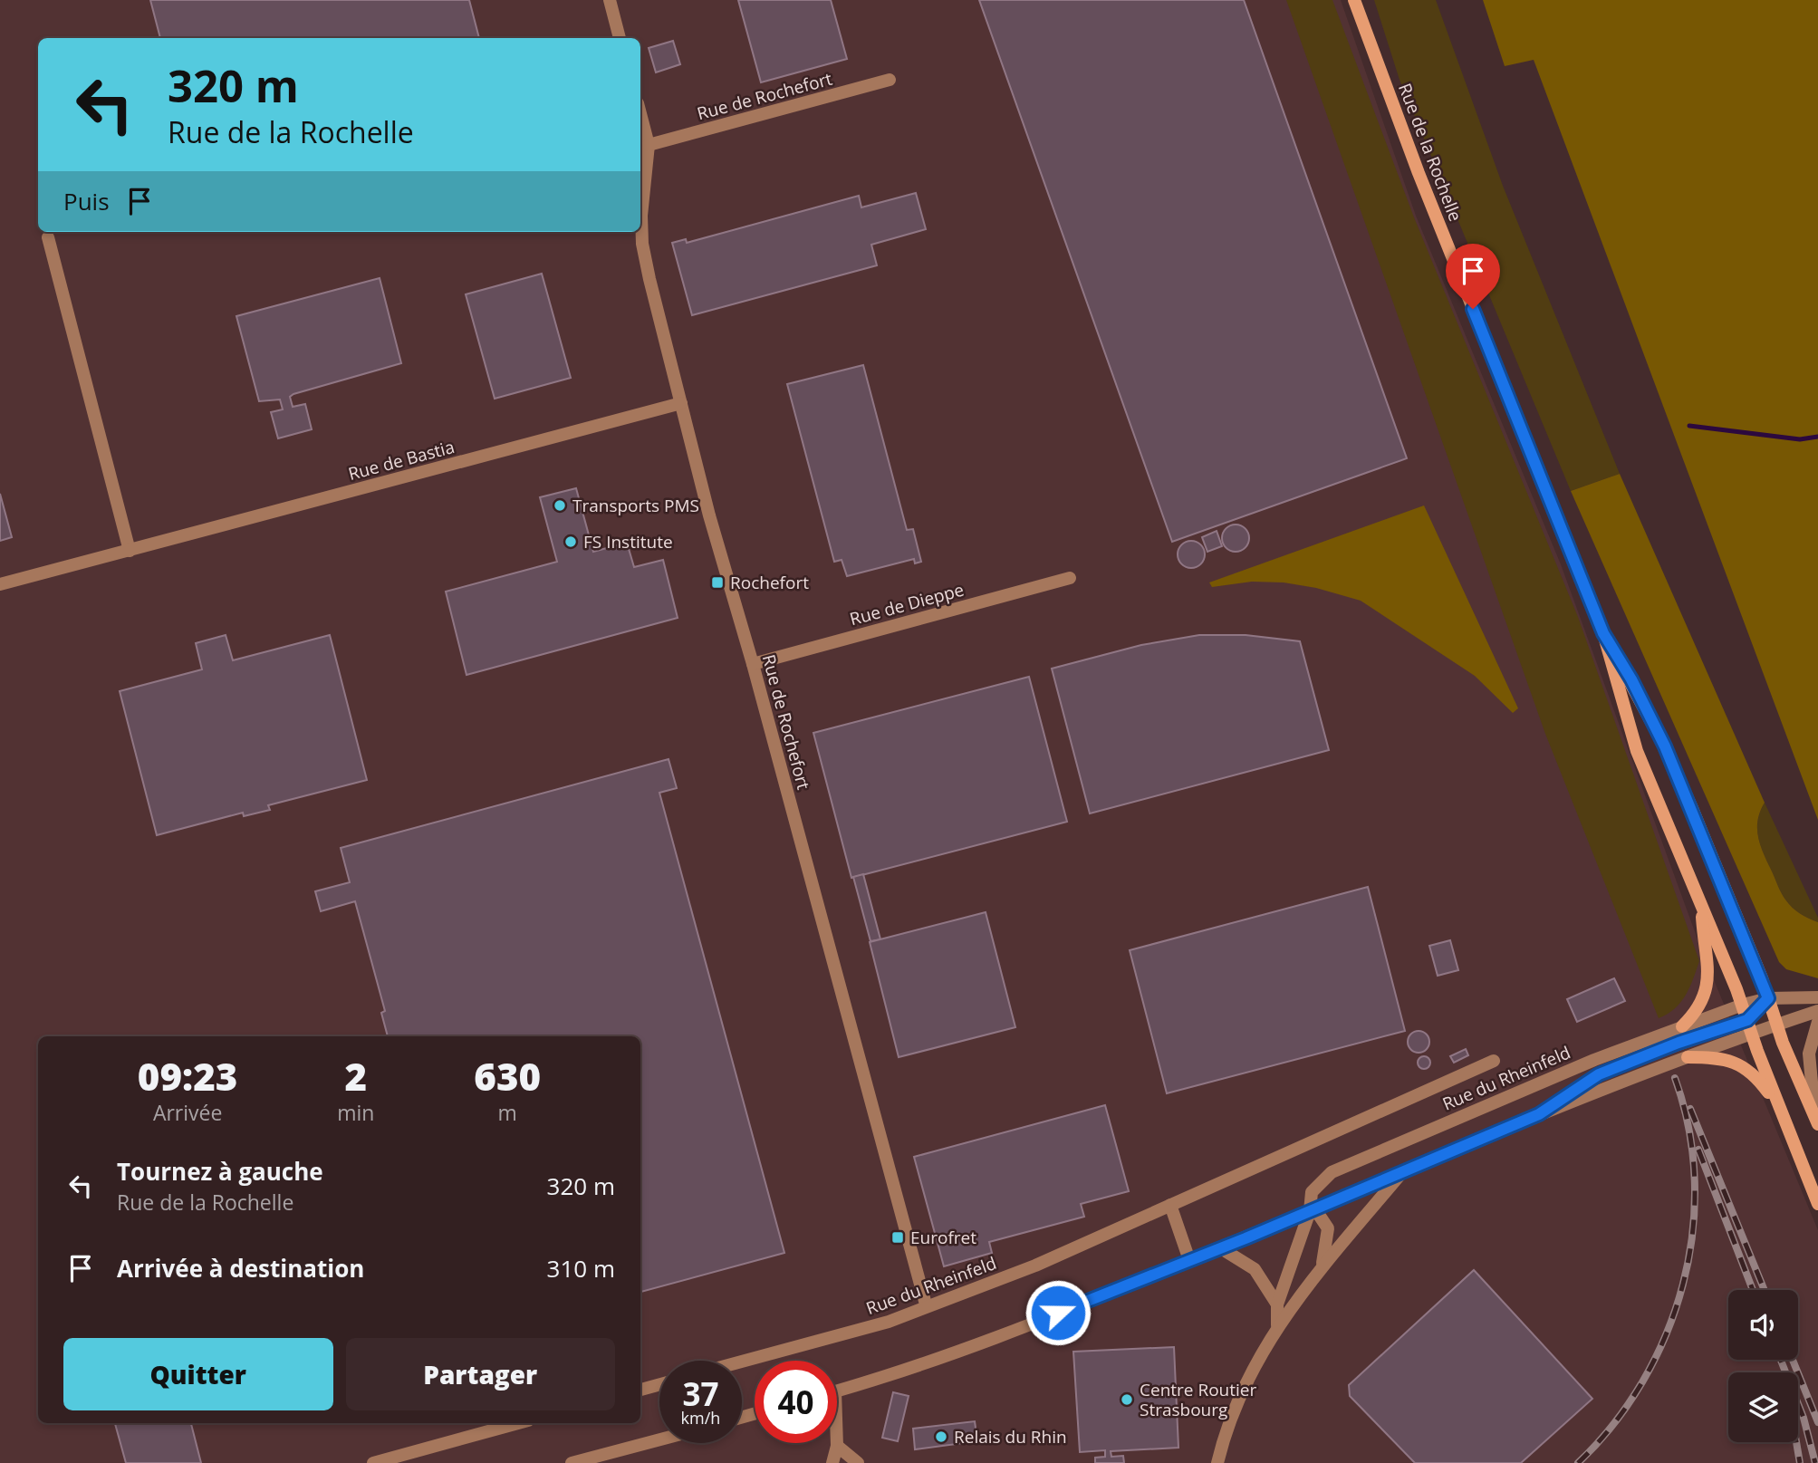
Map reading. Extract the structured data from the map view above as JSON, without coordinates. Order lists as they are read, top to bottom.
{
  "streets": {
    "main road": ["Rue de la Rochelle"],
    "street": [
      "Rue de Rochefort",
      "Rue de Bastia",
      "Rue de Dieppe",
      "Rue du Rheinfeld"
    ]
  },
  "crossings": [
    ["Rue de Rochefort", "Rue de Bastia"],
    ["Rue de Rochefort", "Rue de Dieppe"],
    ["Rue de Rochefort", "Rue du Rheinfeld"],
    ["Rue de la Rochelle", "Rue du Rheinfeld"]
  ],
  "places": {
    "other": [
      "Transports PMS",
      "FS Institute",
      "Centre Routier Strasbourg",
      "Relais du Rhin"
    ],
    "transit": ["Rochefort", "Eurofret"]
  },
  "page": {
    "turn": ["320 m", "Rue de la Rochelle"],
    "then": "Puis",
    "eta": [
      "09:23",
      "Arrivée",
      "2",
      "min",
      "630",
      "m"
    ],
    "list": [
      {
        "name": "Tournez à gauche",
        "note": "Rue de la Rochelle",
        "value": "320 m"
      },
      {
        "name": "Arrivée à destination",
        "value": "310 m"
      }
    ],
    "buttons": ["Quitter", "Partager"],
    "speed": "37 km/h",
    "limit": "40"
  }
}
